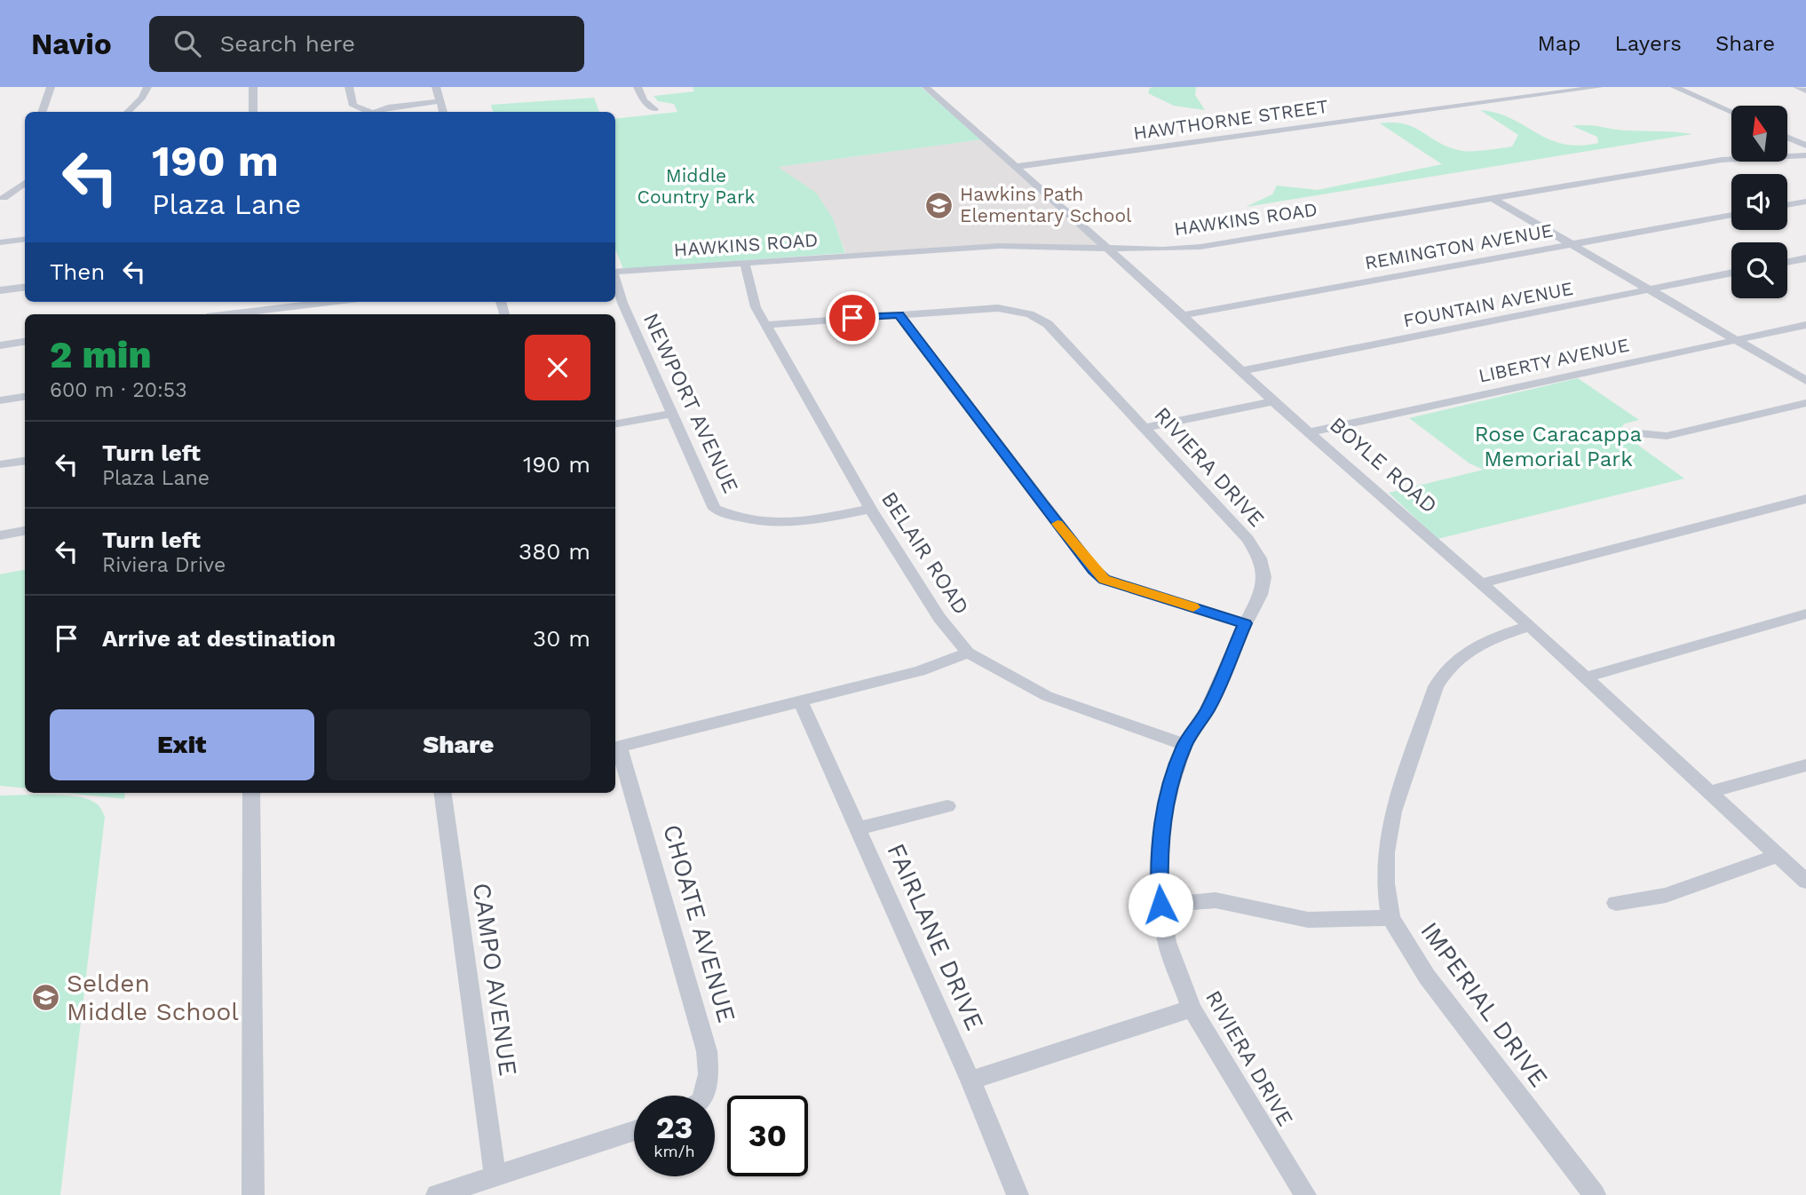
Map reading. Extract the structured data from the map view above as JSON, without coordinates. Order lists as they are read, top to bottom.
{
  "streets": {
    "street": [
      "HAWTHORNE STREET",
      "HAWKINS ROAD",
      "REMINGTON AVENUE",
      "FOUNTAIN AVENUE",
      "LIBERTY AVENUE",
      "NEWPORT AVENUE",
      "BOYLE ROAD",
      "RIVIERA DRIVE",
      "BELAIR ROAD",
      "CHOATE AVENUE",
      "FAIRLANE DRIVE",
      "CAMPO AVENUE",
      "IMPERIAL DRIVE"
    ]
  },
  "crossings": [
    ["HAWTHORNE STREET", "BOYLE ROAD"],
    ["HAWKINS ROAD", "BOYLE ROAD"],
    ["HAWKINS ROAD", "BELAIR ROAD"],
    ["REMINGTON AVENUE", "BOYLE ROAD"],
    ["FOUNTAIN AVENUE", "BOYLE ROAD"],
    ["LIBERTY AVENUE", "BOYLE ROAD"],
    ["NEWPORT AVENUE", "BELAIR ROAD"],
    ["BOYLE ROAD", "IMPERIAL DRIVE"],
    ["RIVIERA DRIVE", "BELAIR ROAD"]
  ],
  "parks": ["Middle Country Park", "Rose Caracappa Memorial Park"],
  "places": {
    "school or university": ["Hawkins Path Elementary School", "Selden Middle School"]
  },
  "north": "top",
  "page": {
    "header": "Navio",
    "search": "Search here",
    "nav": ["Map", "Layers", "Share"],
    "turn": ["190 m", "Plaza Lane"],
    "then": "Then",
    "heading": ["2 min", "600 m · 20:53"],
    "list": [
      {
        "name": "Turn left",
        "note": "Plaza Lane",
        "value": "190 m"
      },
      {
        "name": "Turn left",
        "note": "Riviera Drive",
        "value": "380 m"
      },
      {
        "name": "Arrive at destination",
        "value": "30 m"
      }
    ],
    "buttons": ["Exit", "Share"],
    "speed": "23 km/h",
    "limit": "30"
  }
}
